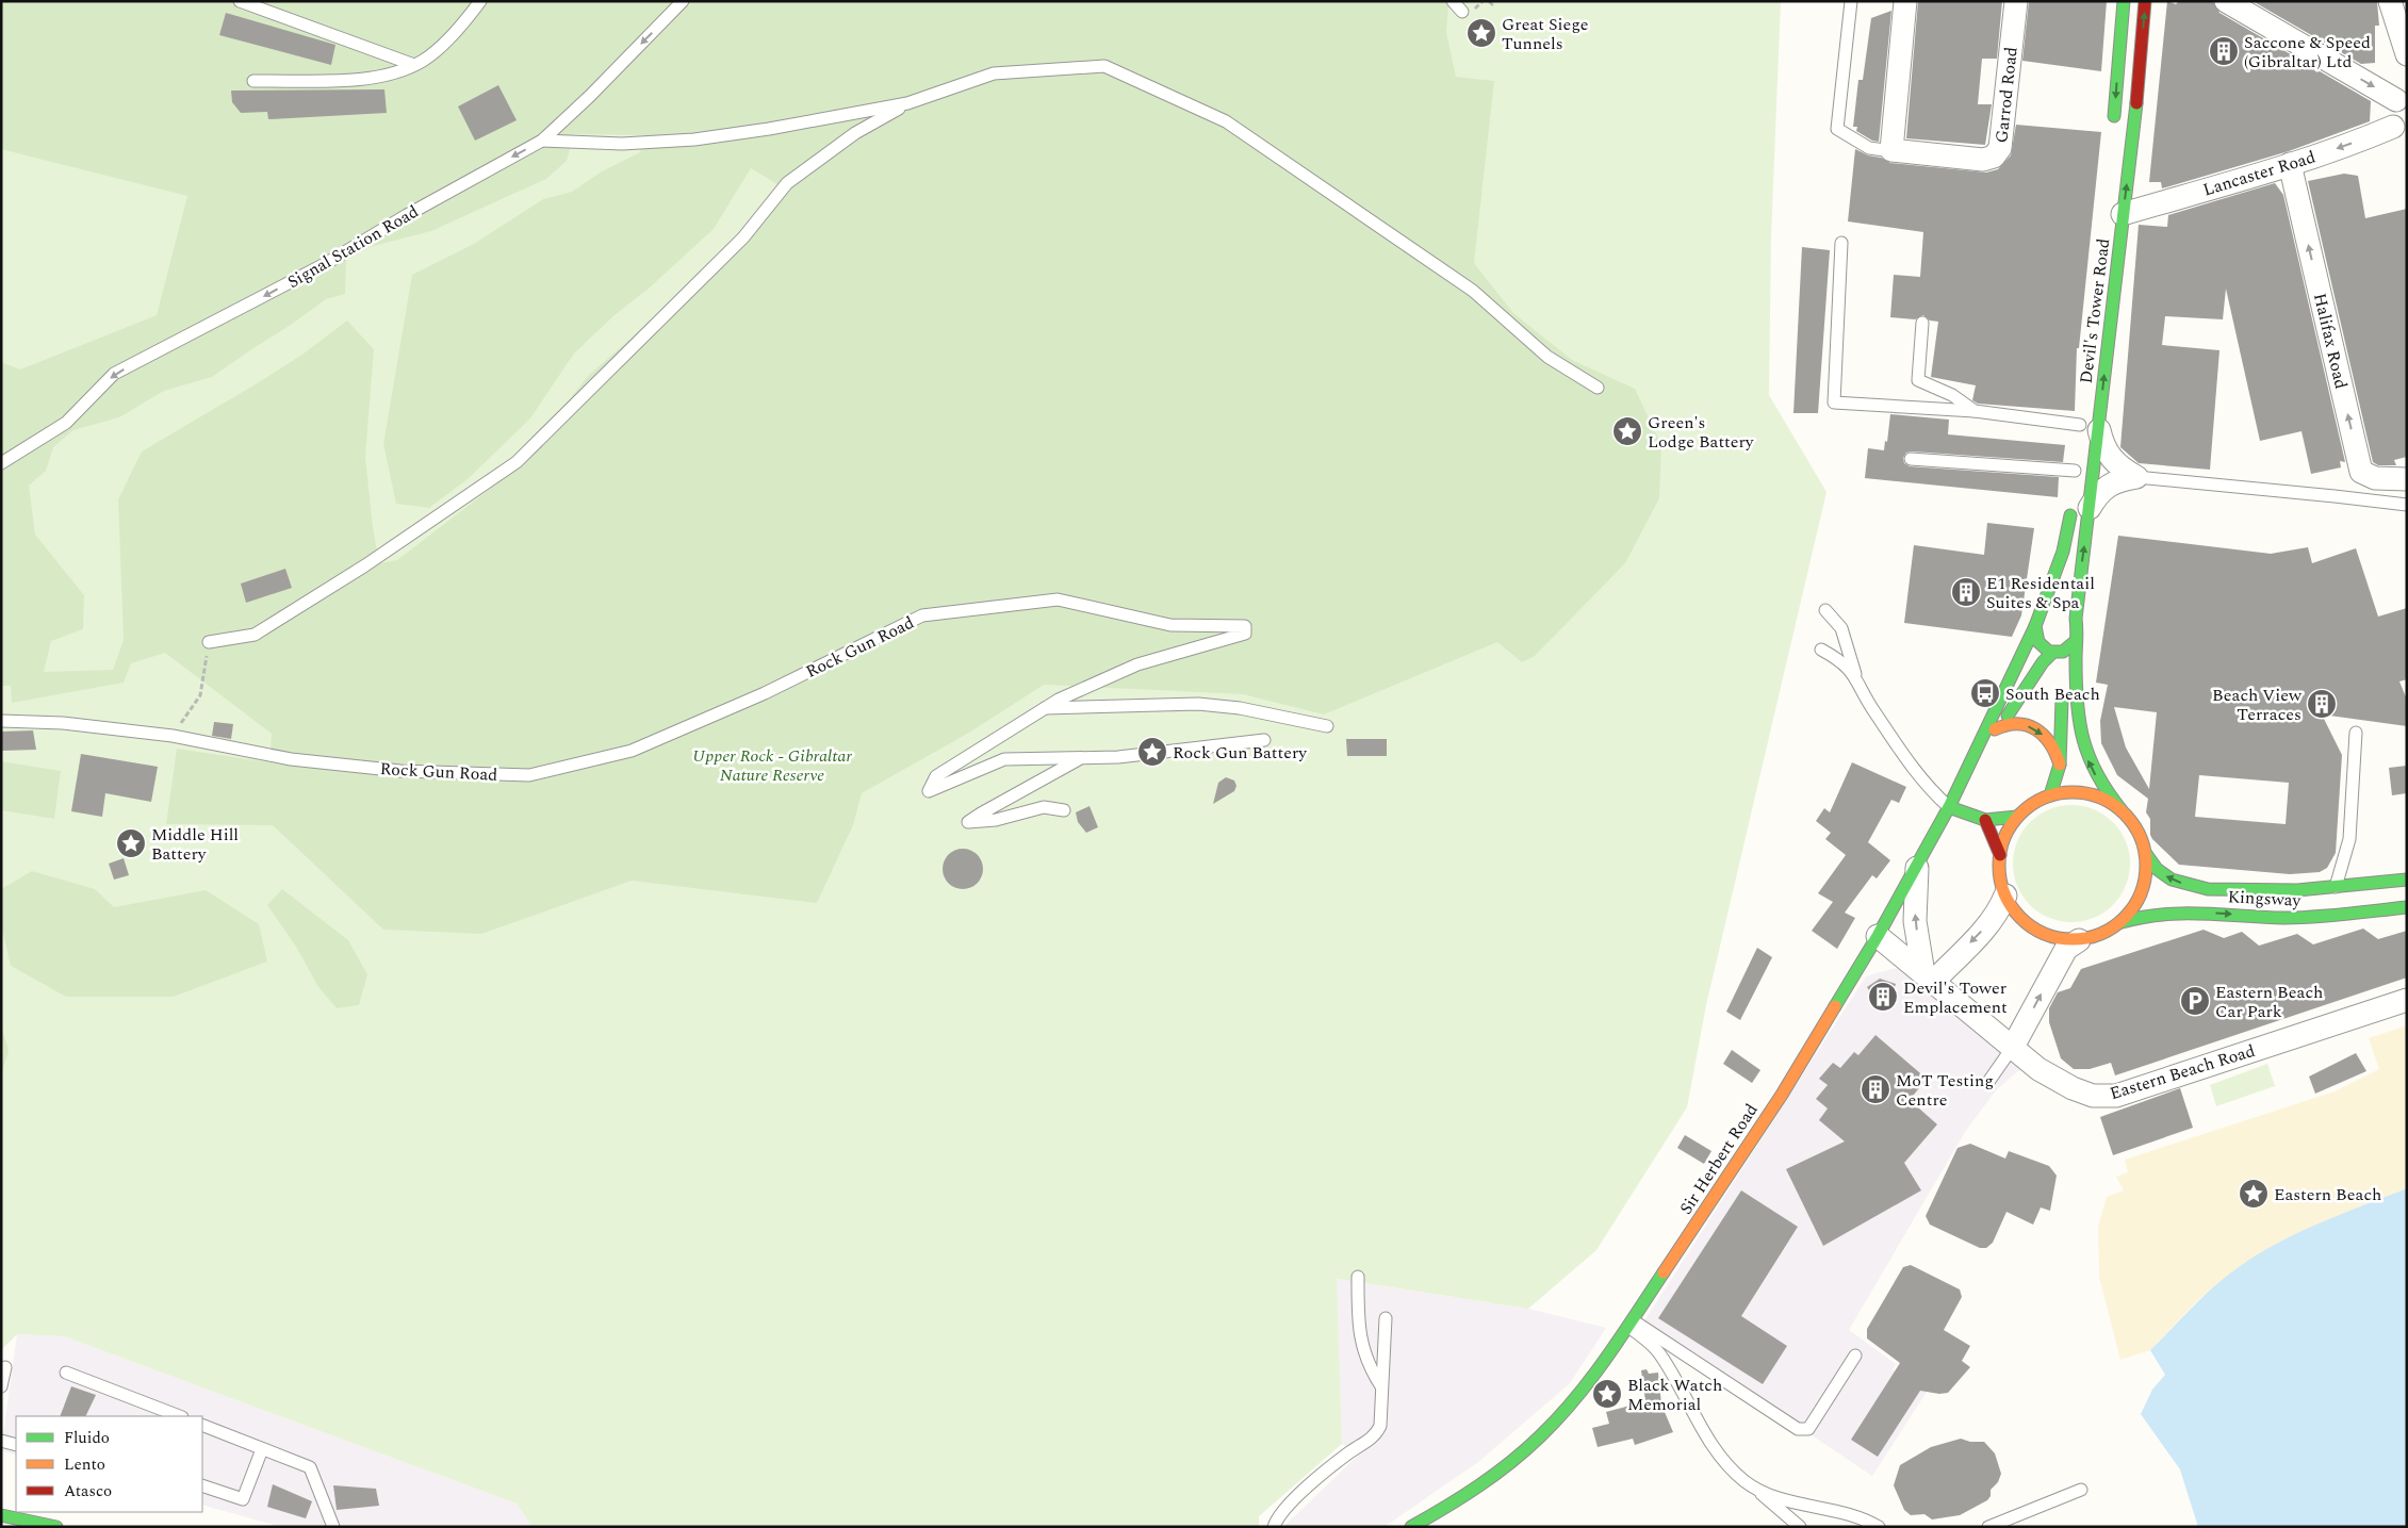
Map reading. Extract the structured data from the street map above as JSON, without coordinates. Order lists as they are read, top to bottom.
{
  "streets": {
    "main road": ["Devil's Tower Road", "Kingsway", "Sir Herbert Road"],
    "street": [
      "Garrod Road",
      "Lancaster Road",
      "Halifax Road",
      "Eastern Beach Road"
    ],
    "lane": ["Signal Station Road", "Rock Gun Road"]
  },
  "crossings": [
    ["Lancaster Road", "Devil's Tower Road"],
    ["Lancaster Road", "Halifax Road"],
    ["Devil's Tower Road", "Sir Herbert Road"],
    ["Eastern Beach Road", "Sir Herbert Road"]
  ],
  "one_way": ["Lancaster Road", "Signal Station Road", "Halifax Road"],
  "parks": ["Upper Rock - Gibraltar Nature Reserve"],
  "places": {
    "place": [
      "Great Siege Tunnels",
      "Green's Lodge Battery",
      "Rock Gun Battery",
      "Middle Hill Battery",
      "Eastern Beach",
      "Black Watch Memorial"
    ],
    "building": [
      "Saccone & Speed (Gibraltar) Ltd",
      "E1 Residentail Suites & Spa",
      "Beach View Terraces",
      "Devil's Tower Emplacement",
      "MoT Testing Centre"
    ],
    "bus stop": ["South Beach"],
    "parking": ["Eastern Beach Car Park"]
  },
  "legend": ["Fluido", "Lento", "Atasco"]
}
